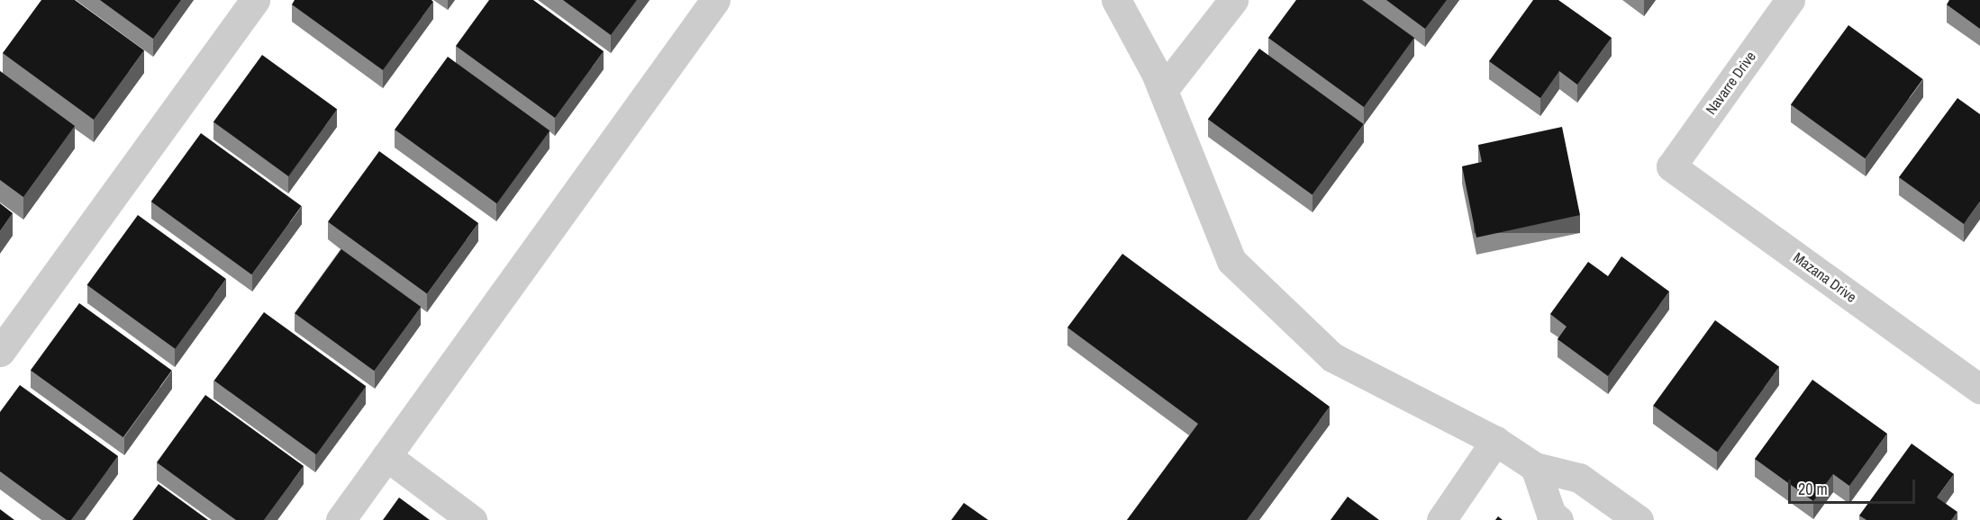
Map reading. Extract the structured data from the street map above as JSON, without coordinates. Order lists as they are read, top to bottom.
{
  "streets": {
    "street": ["Navarre Drive", "Mazana Drive"]
  },
  "crossings": [
    ["Navarre Drive", "Mazana Drive"]
  ],
  "scale_bar": "20 m"
}
